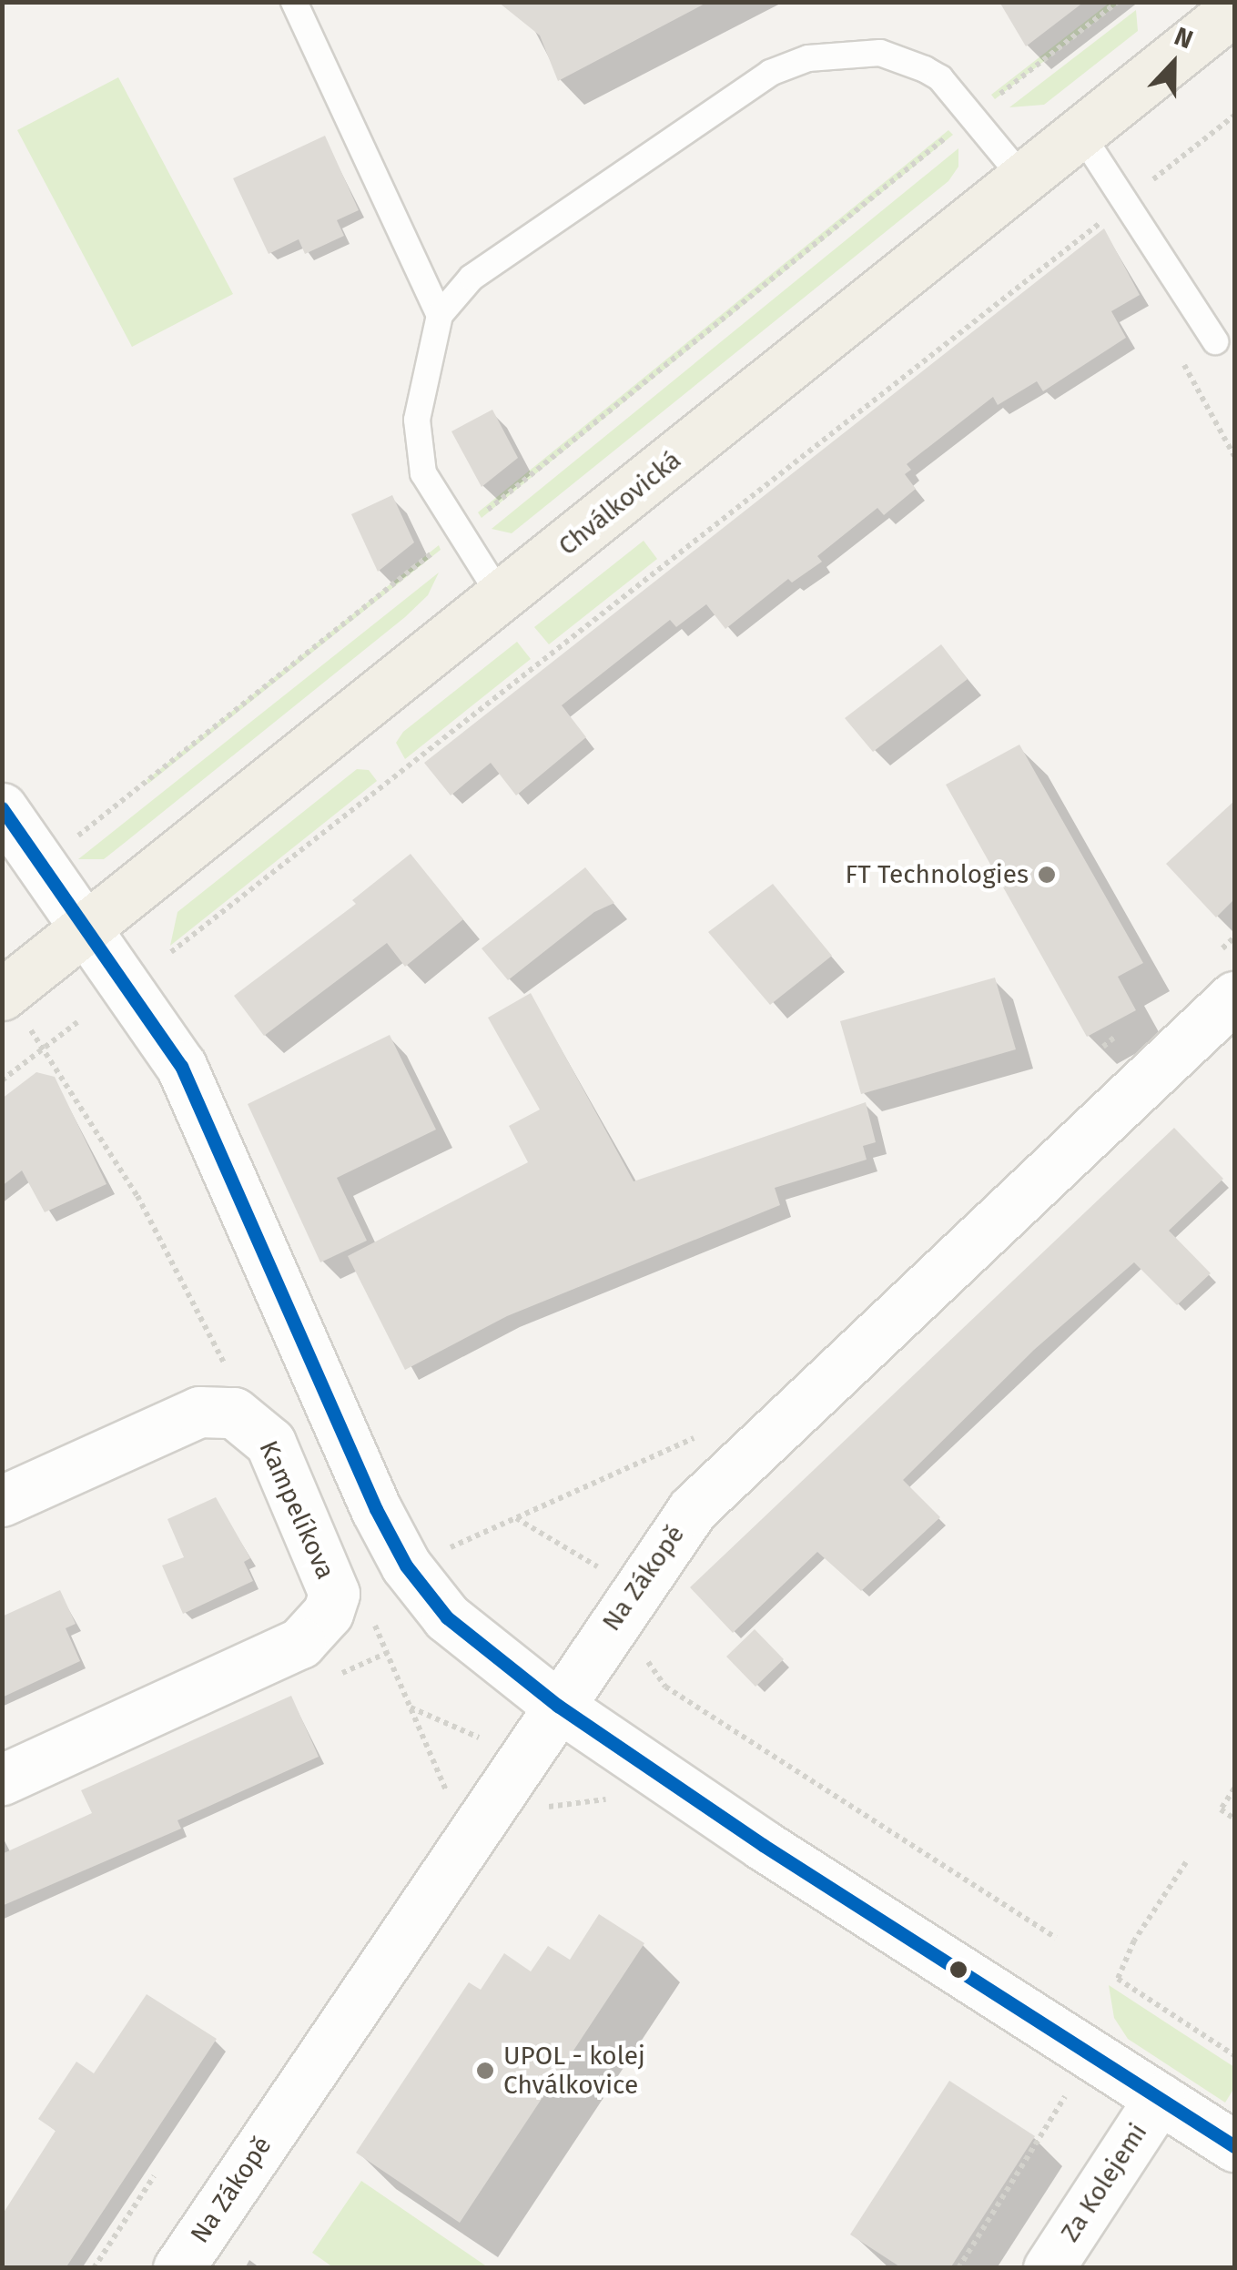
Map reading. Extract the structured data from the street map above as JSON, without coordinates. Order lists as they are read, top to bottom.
{
  "streets": {
    "main road": ["Chválkovická"],
    "street": ["Kampelíkova", "Na Zákopě", "Za Kolejemi"]
  },
  "places": ["FT Technologies", "UPOL - kolej Chválkovice"],
  "north": "top"
}
